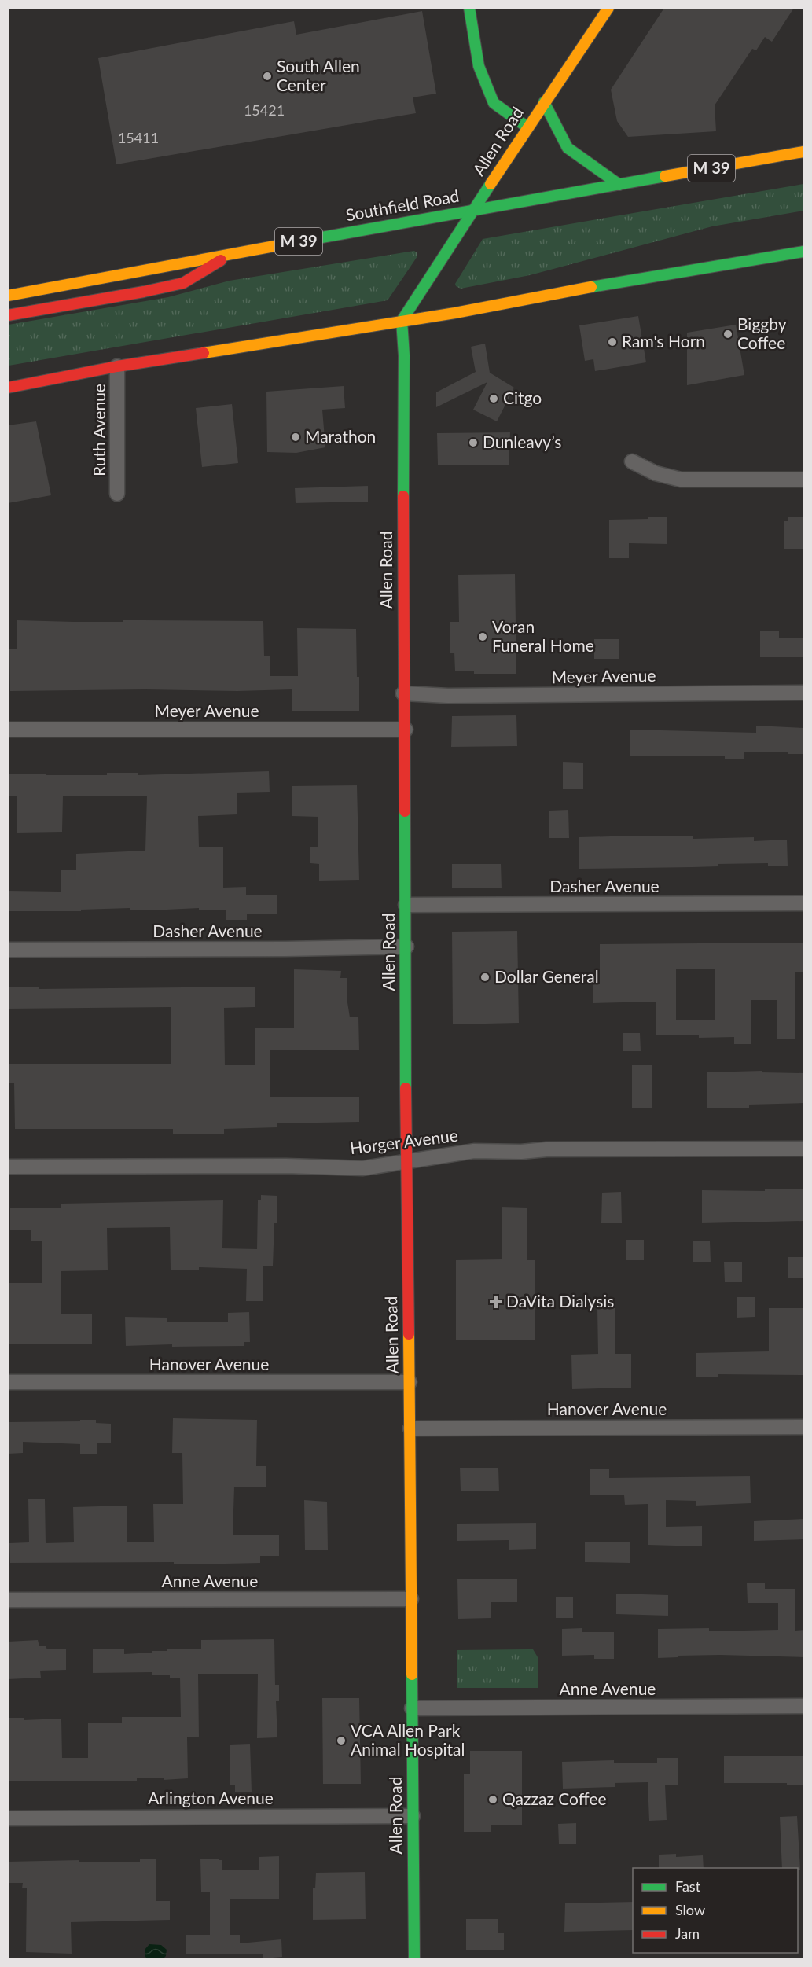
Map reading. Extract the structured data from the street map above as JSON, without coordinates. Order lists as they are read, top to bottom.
{
  "streets": {
    "main road": ["Allen Road", "M 39", "Southfield Road"],
    "street": [
      "Ruth Avenue",
      "Meyer Avenue",
      "Dasher Avenue",
      "Horger Avenue",
      "Hanover Avenue",
      "Anne Avenue",
      "Arlington Avenue"
    ]
  },
  "crossings": [
    ["Allen Road", "Southfield Road"],
    ["Allen Road", "Meyer Avenue"],
    ["Allen Road", "Dasher Avenue"],
    ["Allen Road", "Horger Avenue"],
    ["Allen Road", "Hanover Avenue"],
    ["Allen Road", "Anne Avenue"],
    ["Allen Road", "Arlington Avenue"]
  ],
  "places": {
    "other": [
      "South Allen Center",
      "Biggby Coffee",
      "Ram's Horn",
      "Citgo",
      "Marathon",
      "Dunleavy’s",
      "Voran Funeral Home",
      "Dollar General",
      "VCA Allen Park Animal Hospital",
      "Qazzaz Coffee"
    ],
    "health": ["DaVita Dialysis"]
  },
  "house_numbers": ["15421", "15411"],
  "legend": ["Fast", "Slow", "Jam"]
}
